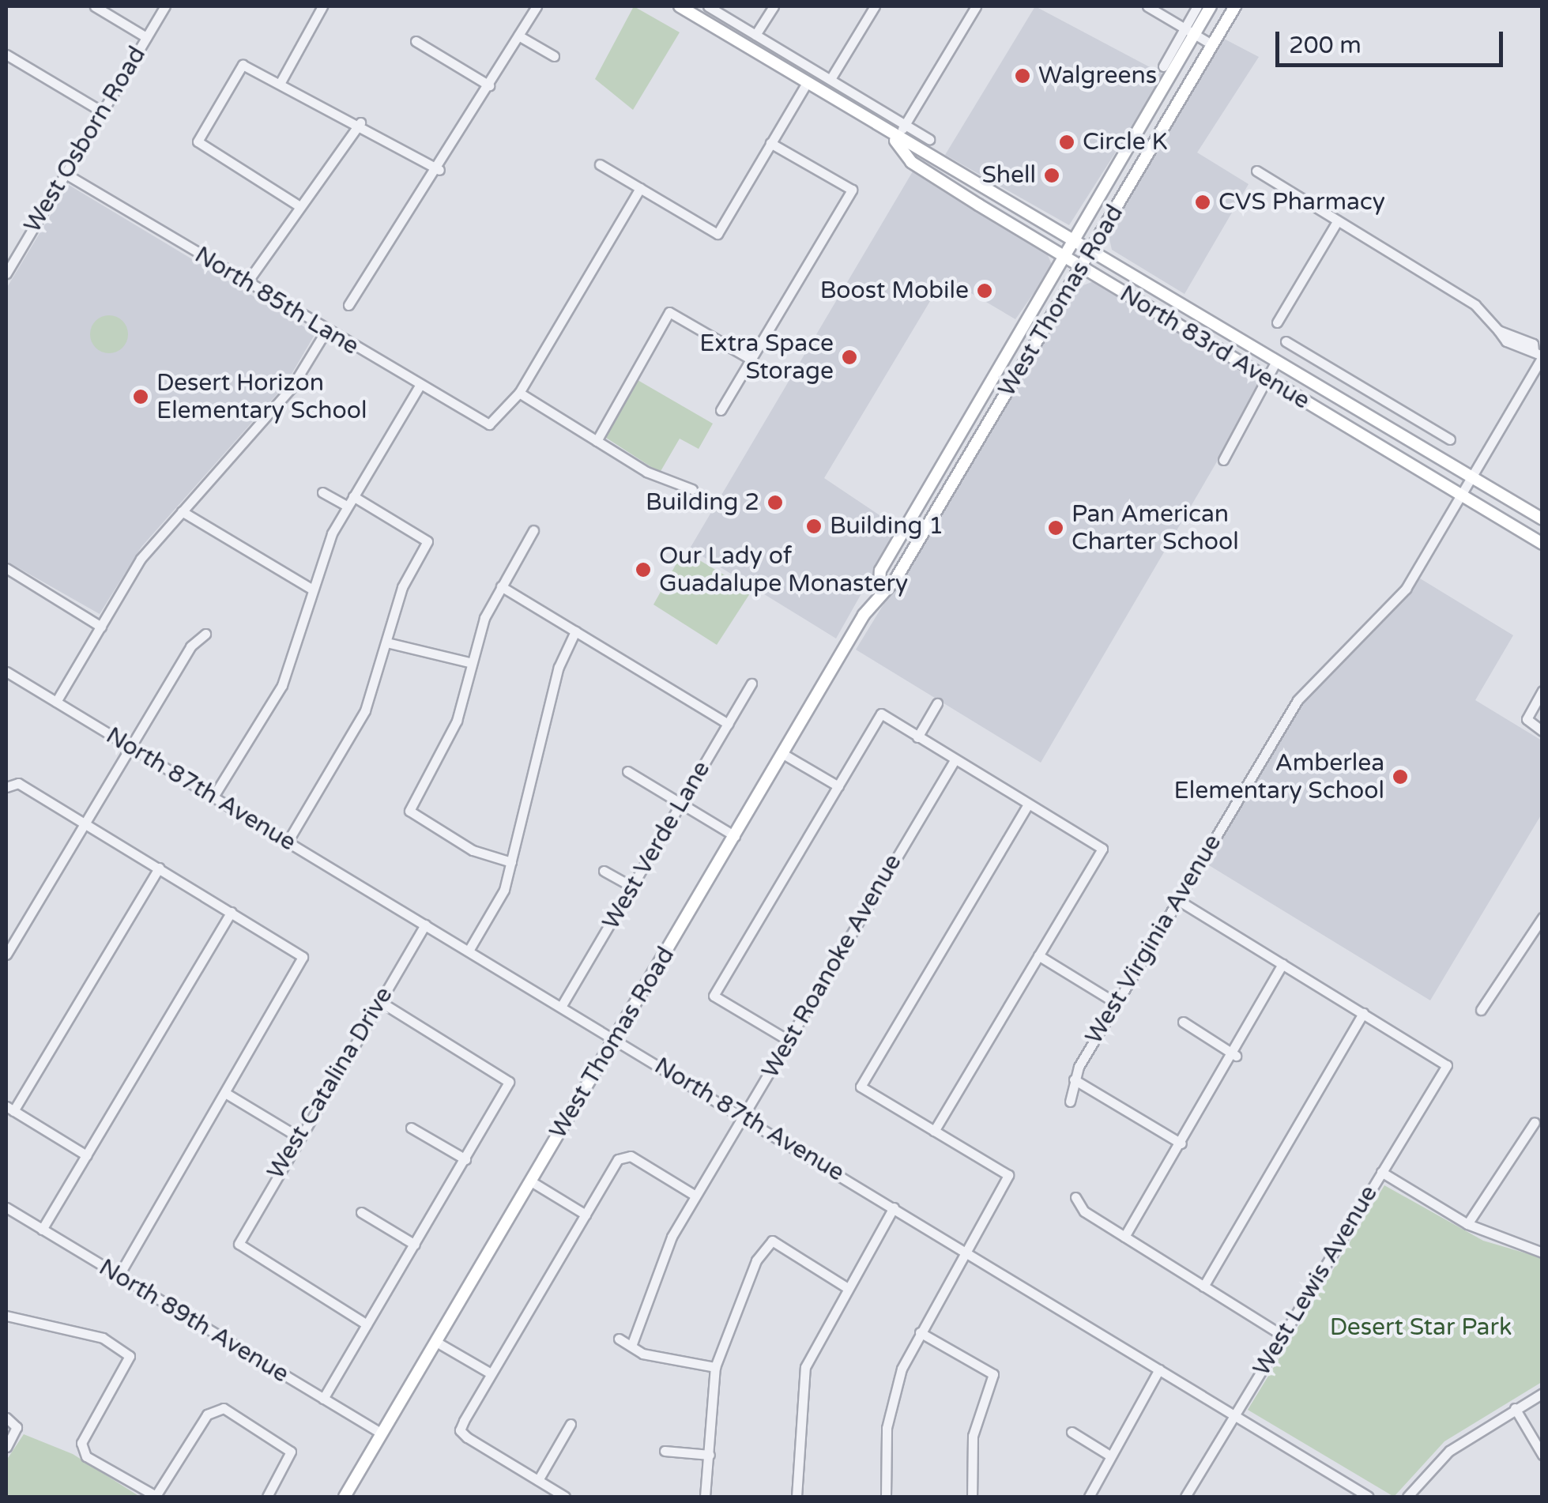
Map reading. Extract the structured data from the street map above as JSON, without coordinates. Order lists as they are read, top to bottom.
{
  "streets": {
    "main road": ["West Thomas Road", "North 83rd Avenue"],
    "street": [
      "West Osborn Road",
      "North 85th Lane",
      "North 87th Avenue",
      "West Verde Lane",
      "West Virginia Avenue",
      "West Roanoke Avenue",
      "West Catalina Drive",
      "West Lewis Avenue",
      "North 89th Avenue"
    ]
  },
  "crossings": [
    ["West Osborn Road", "North 85th Lane"],
    ["West Thomas Road", "North 83rd Avenue"],
    ["West Thomas Road", "North 87th Avenue"],
    ["West Thomas Road", "North 89th Avenue"],
    ["North 83rd Avenue", "West Virginia Avenue"],
    ["North 87th Avenue", "West Verde Lane"],
    ["North 87th Avenue", "West Roanoke Avenue"],
    ["North 87th Avenue", "West Catalina Drive"],
    ["North 87th Avenue", "West Lewis Avenue"]
  ],
  "parks": ["Desert Star Park"],
  "places": [
    "Walgreens",
    "Circle K",
    "Shell",
    "CVS Pharmacy",
    "Boost Mobile",
    "Extra Space Storage",
    "Desert Horizon Elementary School",
    "Building 2",
    "Building 1",
    "Pan American Charter School",
    "Our Lady of Guadalupe Monastery",
    "Amberlea Elementary School"
  ],
  "scale_bar": "200 m"
}
